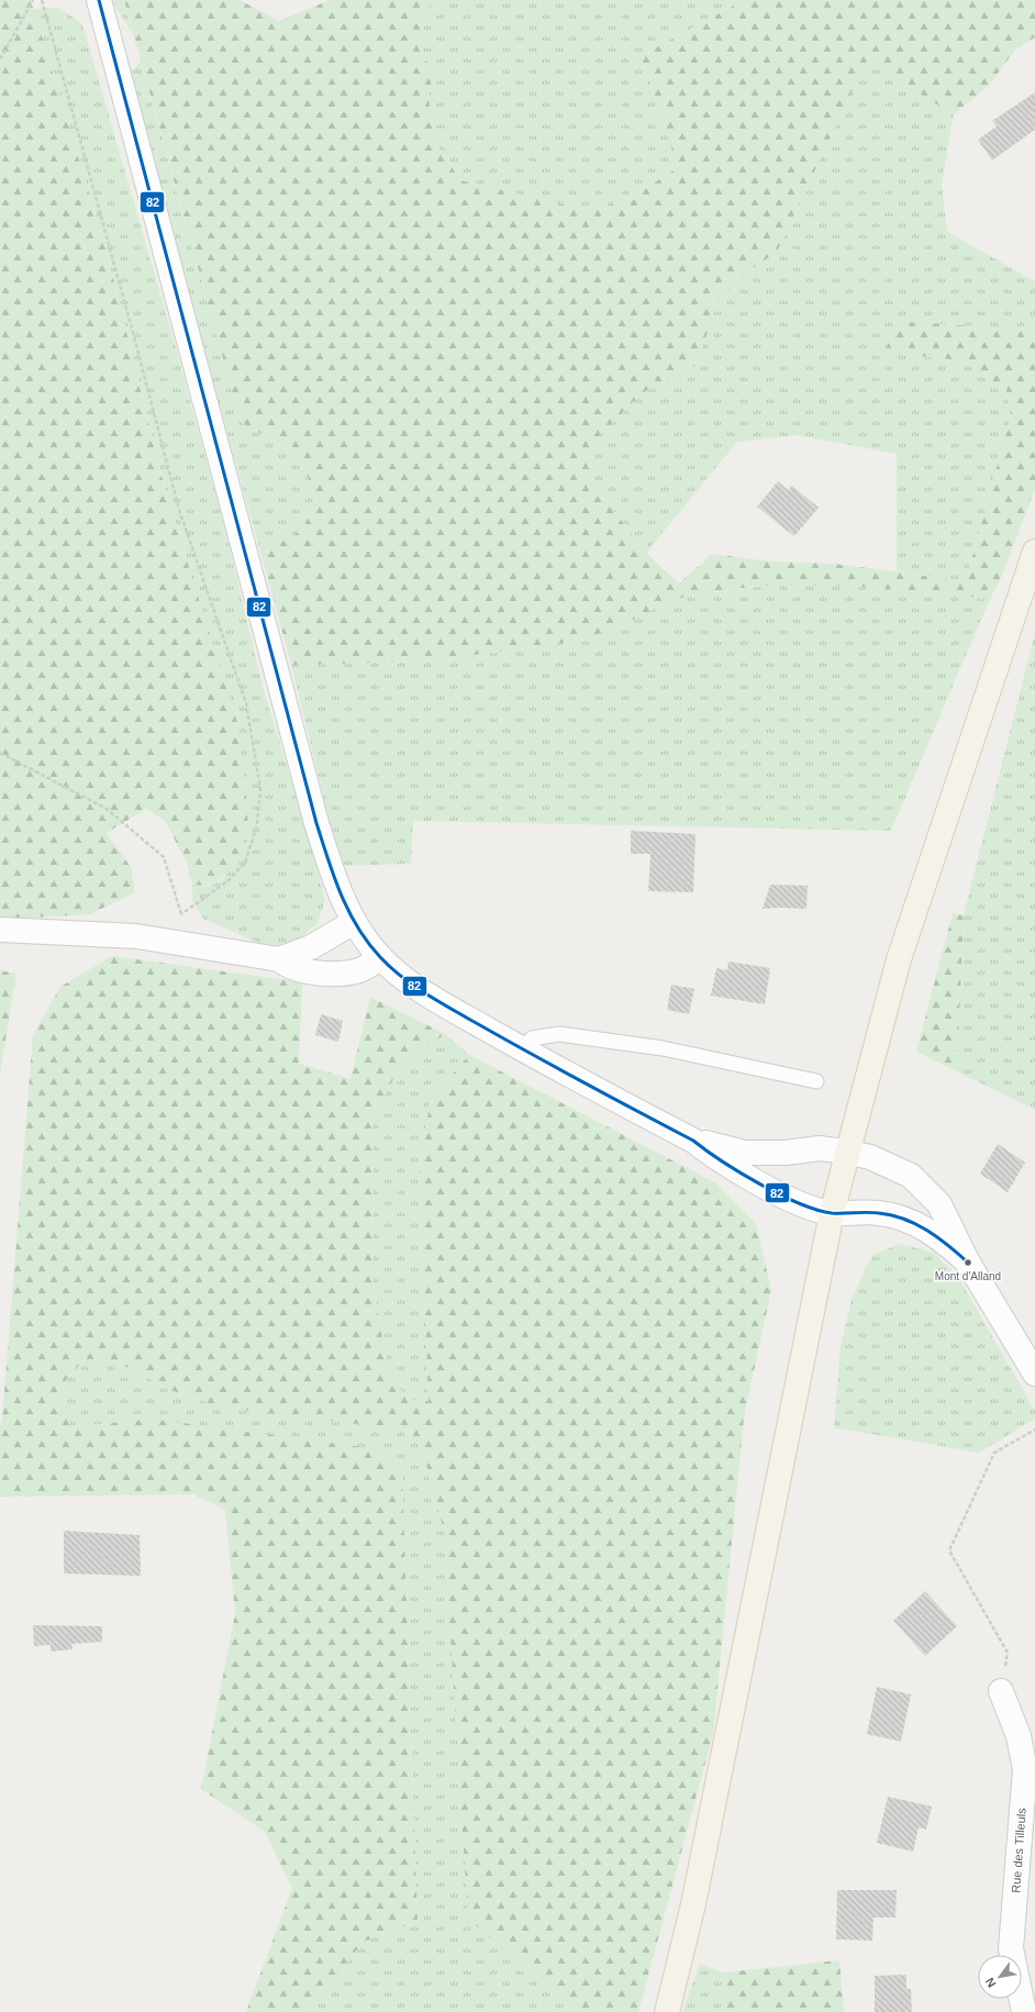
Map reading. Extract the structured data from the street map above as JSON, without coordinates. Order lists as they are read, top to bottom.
{
  "streets": {
    "street": ["Rue des Tilleuls"]
  },
  "places": ["Mont d'Alland"],
  "lines": ["transit line 82"],
  "north": "bottom left"
}
